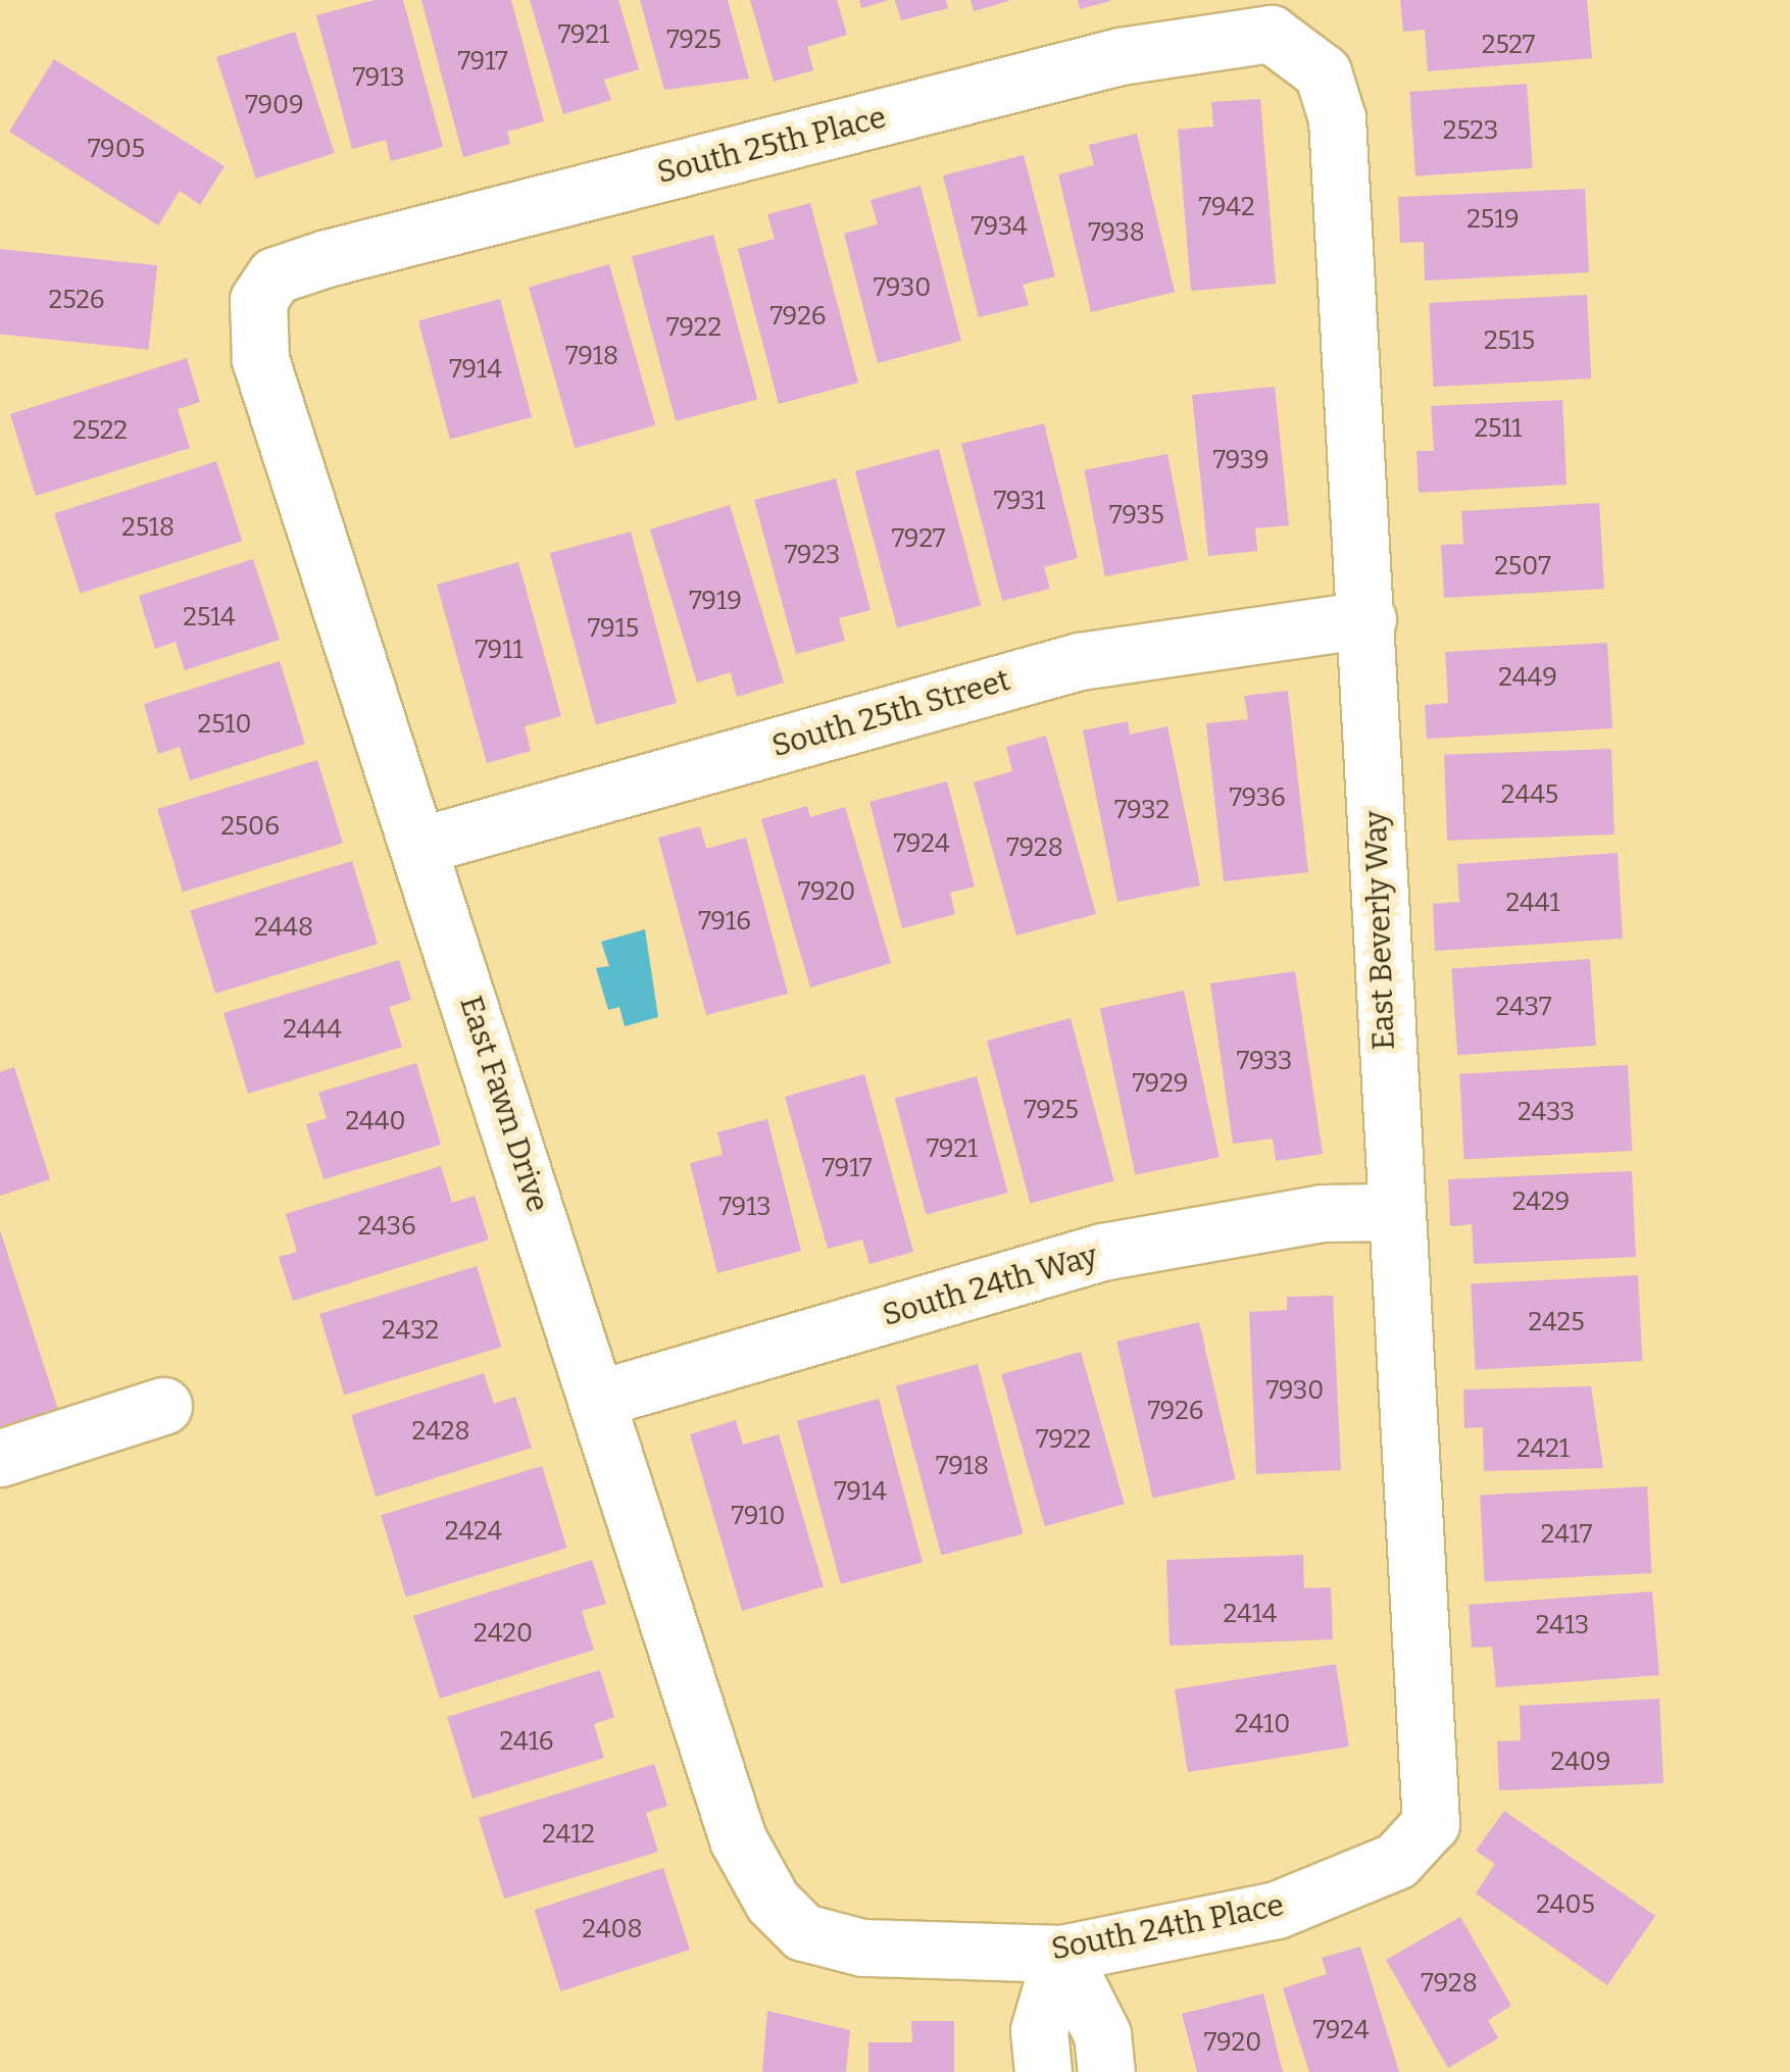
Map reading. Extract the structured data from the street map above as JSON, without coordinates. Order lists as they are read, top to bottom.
{
  "streets": {
    "street": [
      "South 25th Place",
      "South 25th Street",
      "East Beverly Way",
      "East Fawn Drive",
      "South 24th Way",
      "South 24th Place"
    ]
  },
  "crossings": [
    ["South 25th Place", "East Beverly Way"],
    ["South 25th Place", "East Fawn Drive"],
    ["South 25th Street", "East Beverly Way"],
    ["South 25th Street", "East Fawn Drive"],
    ["East Beverly Way", "South 24th Way"],
    ["East Beverly Way", "South 24th Place"],
    ["East Fawn Drive", "South 24th Way"],
    ["East Fawn Drive", "South 24th Place"]
  ],
  "house_numbers": [
    "7921",
    "7925",
    "2527",
    "7917",
    "7913",
    "7909",
    "2523",
    "7905",
    "7942",
    "2519",
    "7934",
    "7938",
    "7930",
    "2526",
    "7926",
    "7922",
    "2515",
    "7918",
    "7914",
    "2511",
    "2522",
    "7939",
    "7931",
    "7935",
    "2518",
    "7927",
    "7923",
    "2507",
    "7919",
    "2514",
    "7915",
    "7911",
    "2449",
    "2510",
    "2445",
    "7936",
    "7932",
    "2506",
    "7924",
    "7928",
    "7920",
    "2441",
    "7916",
    "2448",
    "2437",
    "2444",
    "7933",
    "7929",
    "7925",
    "2433",
    "2440",
    "7921",
    "7917",
    "2429",
    "7913",
    "2436",
    "2425",
    "2432",
    "7930",
    "7926",
    "2428",
    "7922",
    "2421",
    "7918",
    "7914",
    "7910",
    "2424",
    "2417",
    "2414",
    "2413",
    "2420",
    "2410",
    "2416",
    "2409",
    "2412",
    "2405",
    "2408",
    "7928",
    "7924",
    "7920"
  ]
}
